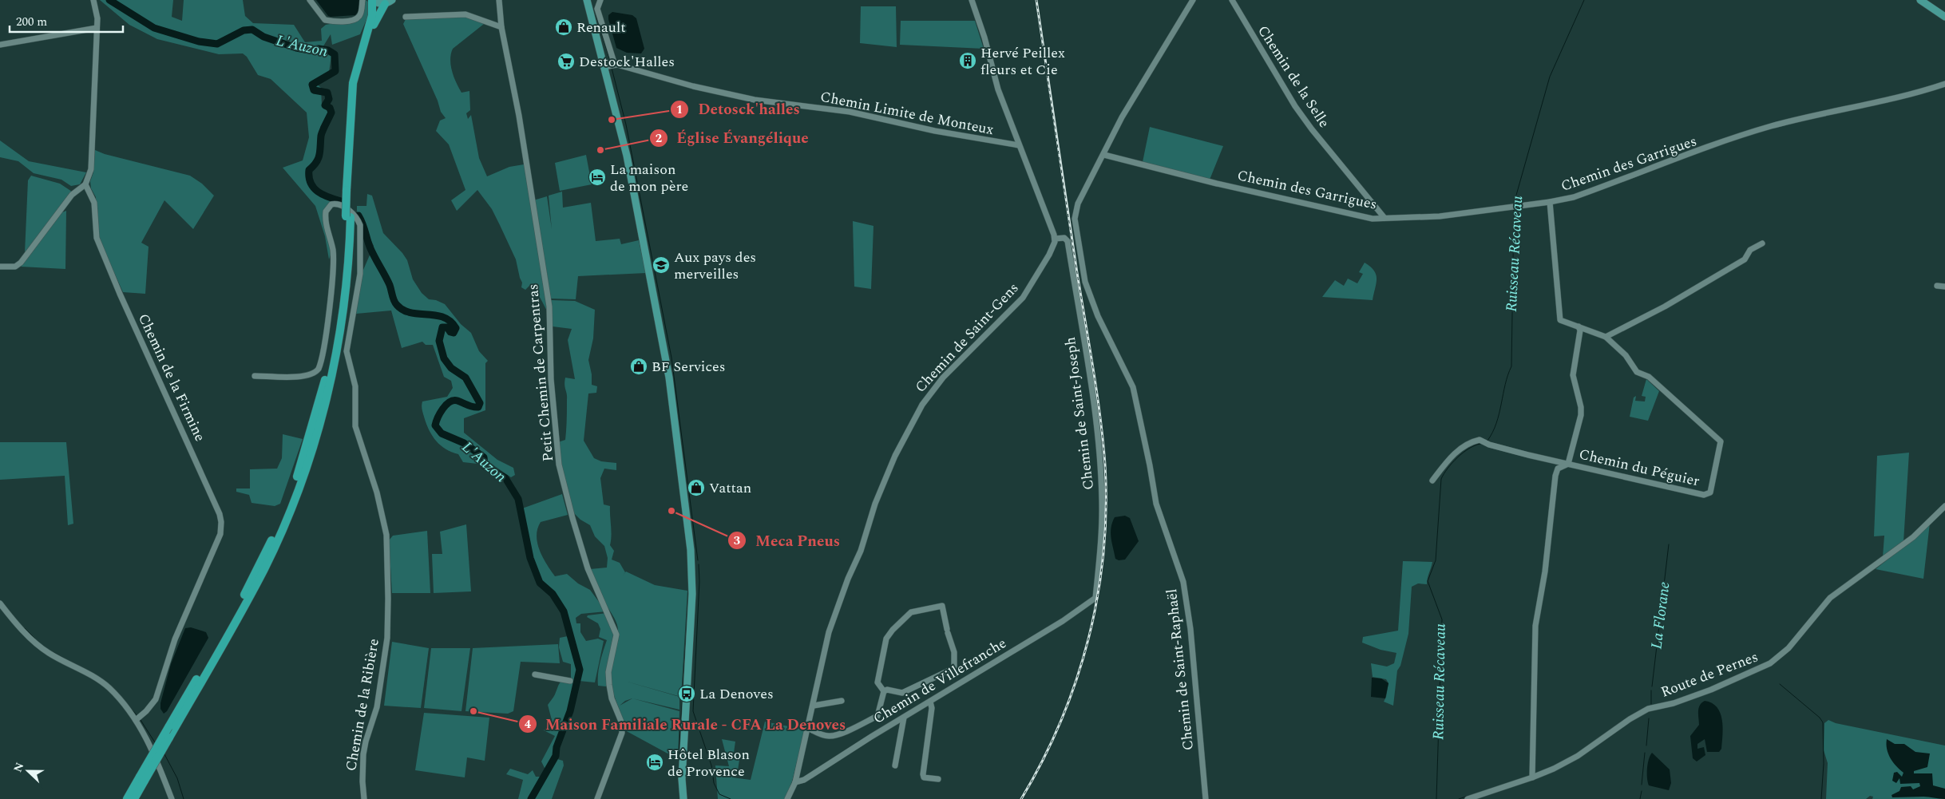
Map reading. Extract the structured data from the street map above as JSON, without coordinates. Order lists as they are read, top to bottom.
{
  "streets": {
    "street": [
      "Chemin de la Selle",
      "Chemin Limite de Monteux",
      "Chemin des Garrigues",
      "Chemin de Saint-Gens",
      "Petit Chemin de Carpentras",
      "Chemin de la Firmine",
      "Chemin de Saint-Joseph",
      "Chemin du Péguier",
      "Chemin de Saint-Raphaël",
      "Route de Pernes",
      "Chemin de Villefranche",
      "Chemin de la Ribière"
    ]
  },
  "crossings": [
    ["Chemin de la Selle", "Chemin des Garrigues"],
    ["Chemin des Garrigues", "Chemin du Péguier"],
    ["Chemin des Garrigues", "Chemin de Saint-Raphaël"],
    ["Chemin de Saint-Gens", "Chemin de Saint-Joseph"],
    ["Chemin de Saint-Gens", "Chemin de Villefranche"],
    ["Chemin de Saint-Joseph", "Chemin de Villefranche"],
    ["Chemin du Péguier", "Route de Pernes"]
  ],
  "water": ["L'Auzon", "Ruisseau Récaveau", "La Florane"],
  "places": {
    "shop": ["Renault", "BF Services", "Vattan"],
    "building": ["Hervé Peillex fleurs et Cie"],
    "supermarket": ["Destock'Halles"],
    "other": [
      "Detosck'halles",
      "Église Évangélique",
      "Meca Pneus",
      "Maison Familiale Rurale - CFA La Denoves"
    ],
    "hotel": ["La maison de mon père", "Hôtel Blason de Provence"],
    "school or university": ["Aux pays des merveilles"],
    "bus stop": ["La Denoves"]
  },
  "scale_bar": "200 m",
  "north": "left"
}
